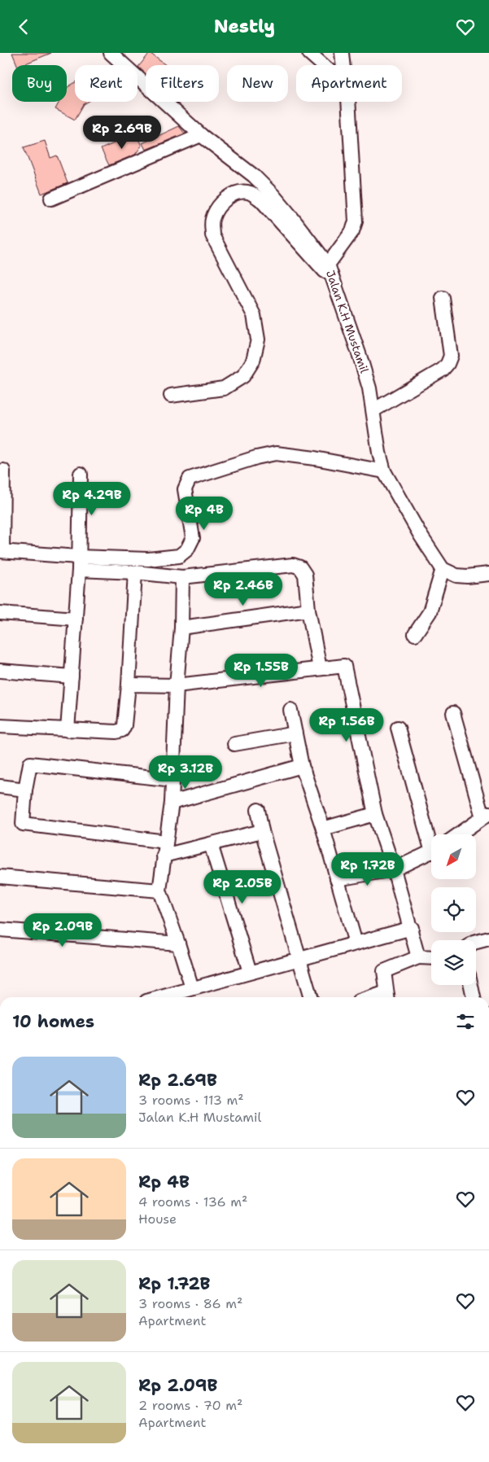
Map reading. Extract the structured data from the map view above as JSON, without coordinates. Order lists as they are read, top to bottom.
{
  "streets": {
    "street": ["Jalan K.H Mustamil"]
  },
  "north": "bottom left",
  "page": {
    "header": "Nestly",
    "chip": [
      "Buy",
      "Rent",
      "Filters",
      "New",
      "Apartment"
    ],
    "price": [
      "Rp 2.69B",
      "Rp 4.29B",
      "Rp 4B",
      "Rp 2.46B",
      "Rp 1.55B",
      "Rp 1.56B",
      "Rp 3.12B",
      "Rp 1.72B",
      "Rp 2.05B",
      "Rp 2.09B"
    ],
    "heading": "10 homes",
    "list": [
      {
        "name": "Rp 2.69B",
        "note": "3 rooms · 113 m² · Jalan K.H Mustamil"
      },
      {
        "name": "Rp 4B",
        "note": "4 rooms · 136 m² · House"
      },
      {
        "name": "Rp 1.72B",
        "note": "3 rooms · 86 m² · Apartment"
      },
      {
        "name": "Rp 2.09B",
        "note": "2 rooms · 70 m² · Apartment"
      }
    ]
  }
}
